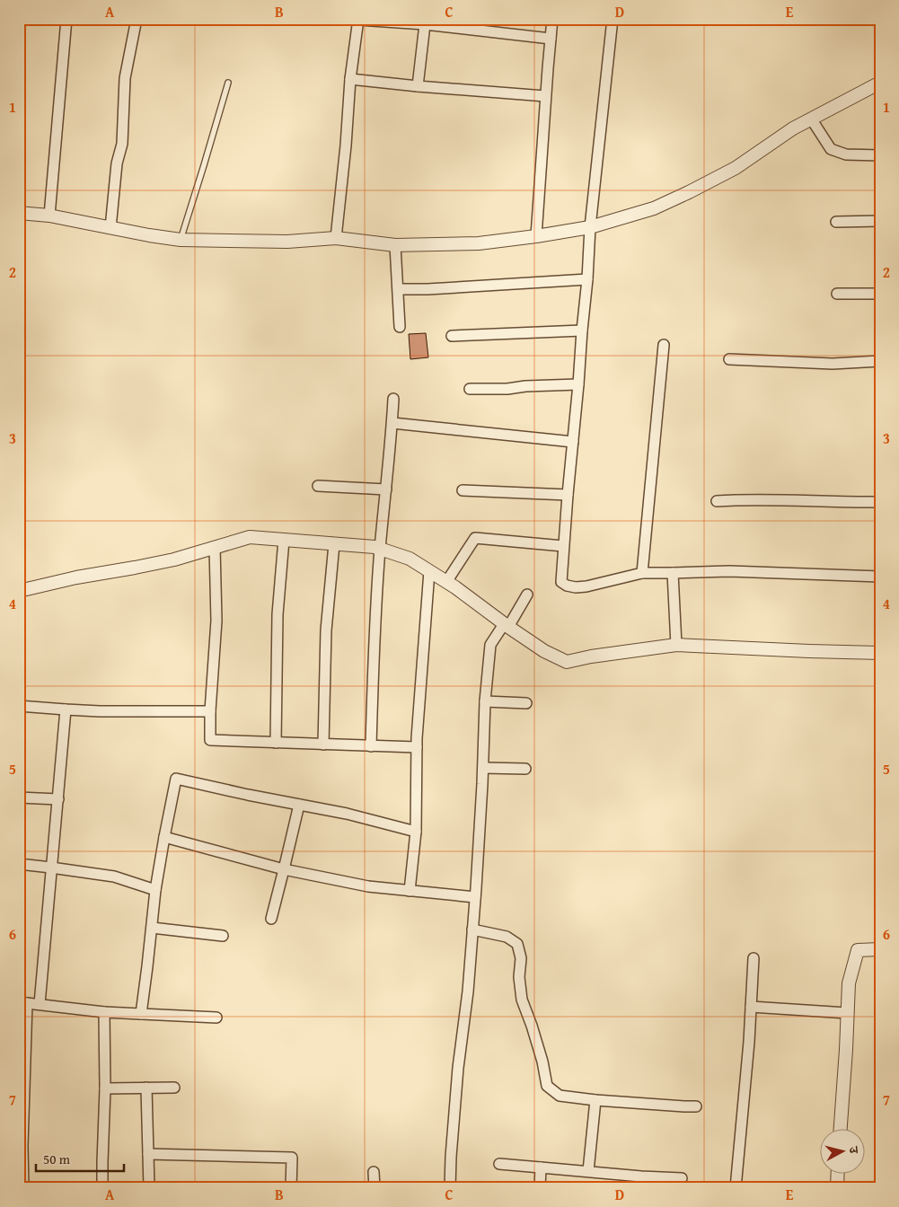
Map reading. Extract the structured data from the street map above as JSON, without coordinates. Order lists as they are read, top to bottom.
{
  "scale_bar": "50 m",
  "north": "right",
  "grid": {
    "columns": [
      "A",
      "B",
      "C",
      "D",
      "E"
    ],
    "rows": [
      "1",
      "2",
      "3",
      "4",
      "5",
      "6",
      "7"
    ]
  }
}
